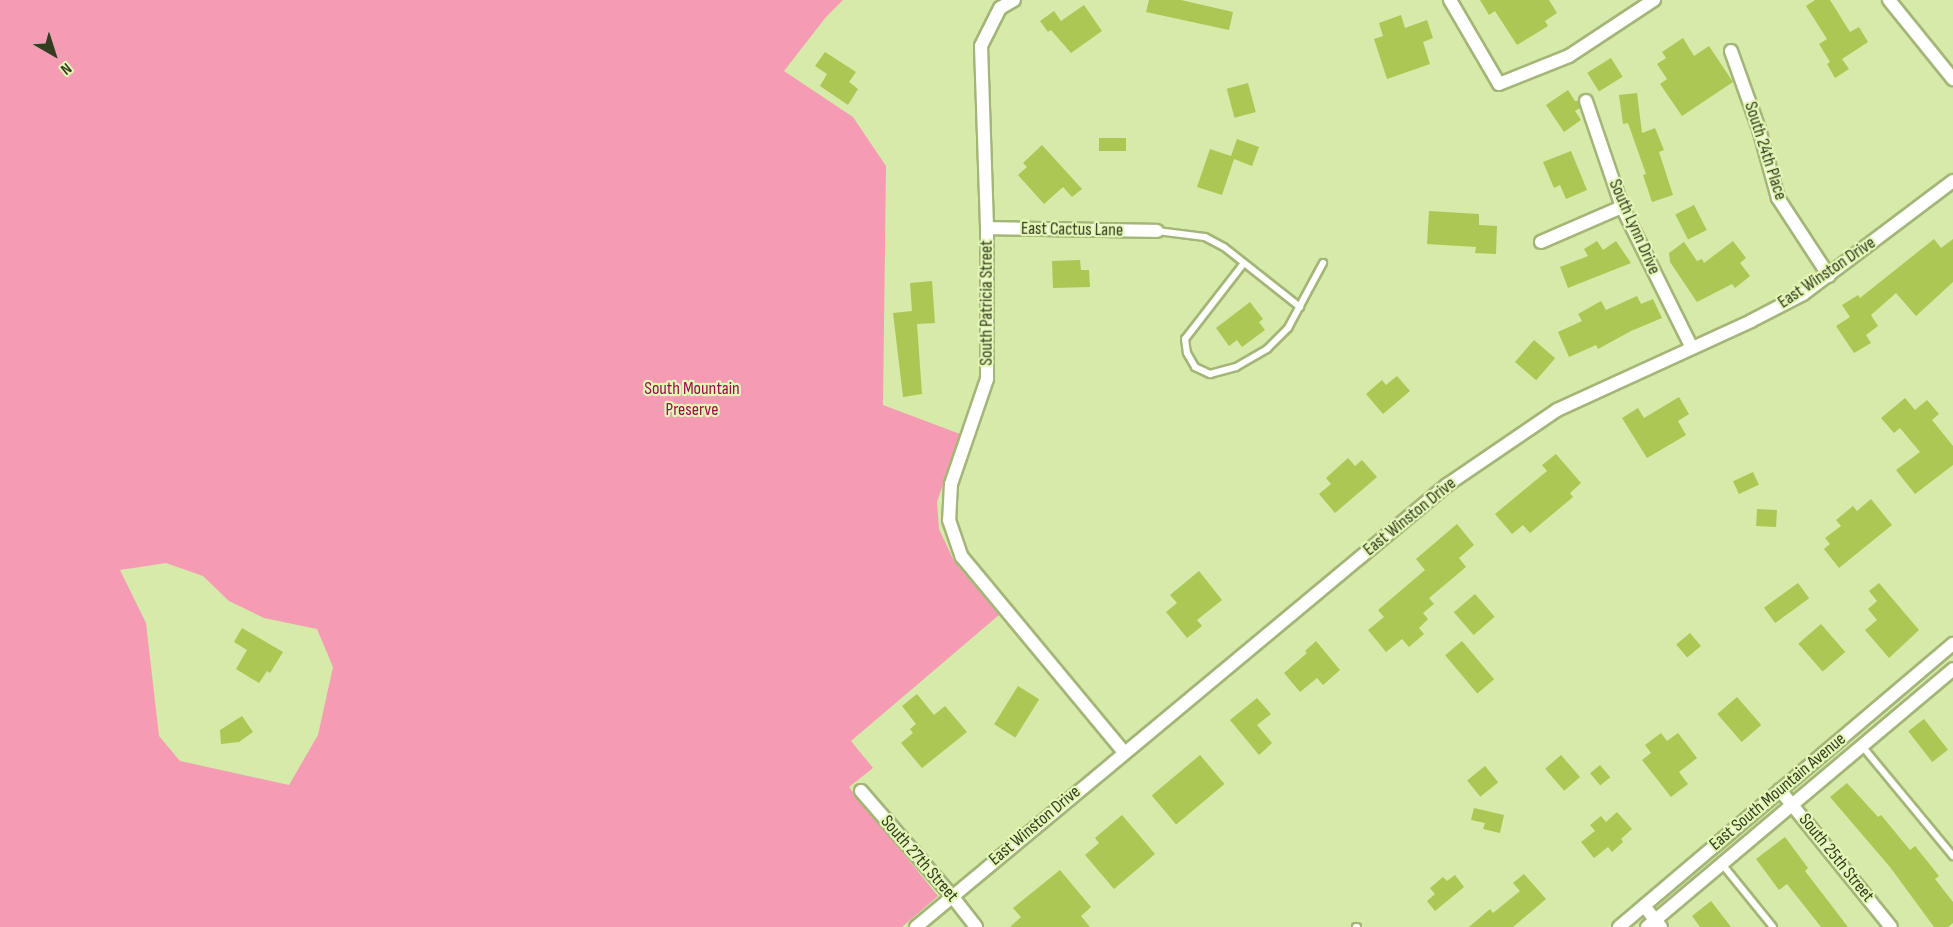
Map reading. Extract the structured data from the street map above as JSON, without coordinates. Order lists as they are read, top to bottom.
{
  "streets": {
    "street": [
      "South 24th Place",
      "South Lynn Drive",
      "East Cactus Lane",
      "East Winston Drive",
      "South Patricia Street",
      "East South Mountain Avenue",
      "South 25th Street",
      "South 27th Street"
    ]
  },
  "crossings": [
    ["South 24th Place", "East Winston Drive"],
    ["South Lynn Drive", "East Winston Drive"],
    ["East Cactus Lane", "South Patricia Street"],
    ["East Winston Drive", "South Patricia Street"],
    ["East Winston Drive", "South 27th Street"],
    ["East South Mountain Avenue", "South 25th Street"]
  ],
  "parks": ["South Mountain Preserve"],
  "north": "bottom right"
}
